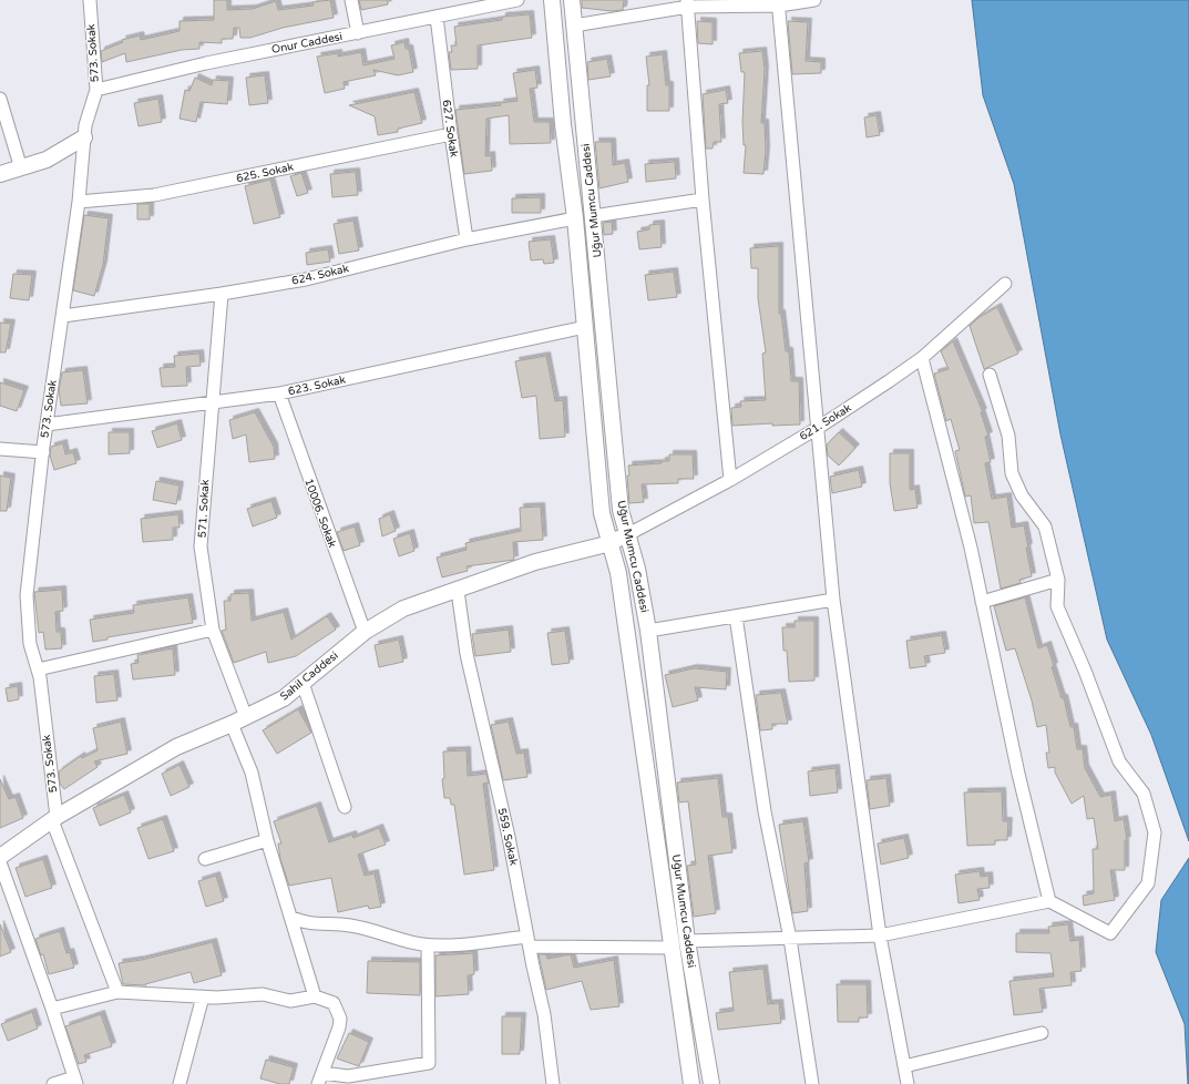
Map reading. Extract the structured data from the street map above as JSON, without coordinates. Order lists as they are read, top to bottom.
{
  "streets": {
    "street": [
      "Onur Caddesi",
      "573. Sokak",
      "627. Sokak",
      "625. Sokak",
      "Uğur Mumcu Caddesi",
      "624. Sokak",
      "623. Sokak",
      "621. Sokak",
      "571. Sokak",
      "10006. Sokak",
      "Sahil Caddesi",
      "559. Sokak"
    ]
  },
  "crossings": [
    ["Onur Caddesi", "573. Sokak"],
    ["Onur Caddesi", "627. Sokak"],
    ["573. Sokak", "625. Sokak"],
    ["573. Sokak", "624. Sokak"],
    ["573. Sokak", "623. Sokak"],
    ["573. Sokak", "Sahil Caddesi"],
    ["627. Sokak", "625. Sokak"],
    ["627. Sokak", "624. Sokak"],
    ["Uğur Mumcu Caddesi", "624. Sokak"],
    ["Uğur Mumcu Caddesi", "623. Sokak"],
    ["Uğur Mumcu Caddesi", "621. Sokak"],
    ["Uğur Mumcu Caddesi", "Sahil Caddesi"],
    ["624. Sokak", "571. Sokak"],
    ["623. Sokak", "571. Sokak"],
    ["623. Sokak", "10006. Sokak"],
    ["621. Sokak", "Sahil Caddesi"],
    ["571. Sokak", "Sahil Caddesi"],
    ["10006. Sokak", "Sahil Caddesi"],
    ["Sahil Caddesi", "559. Sokak"]
  ]
}
